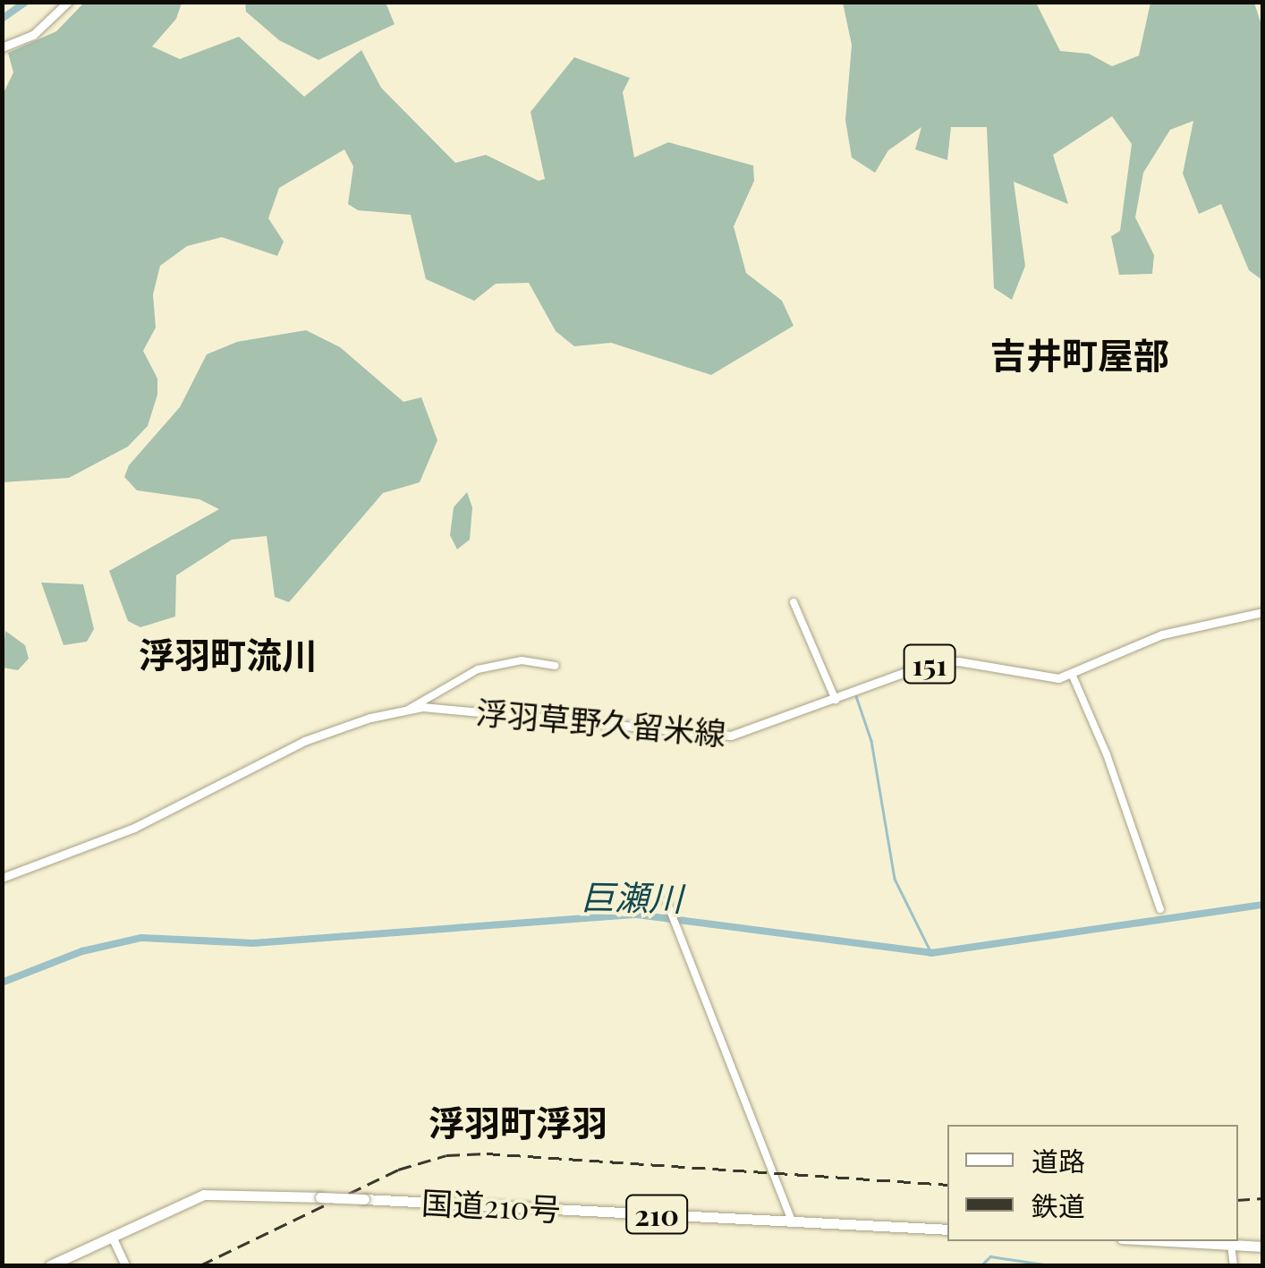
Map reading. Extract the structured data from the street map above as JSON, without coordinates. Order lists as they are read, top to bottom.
{
  "streets": {
    "highway": ["国道210号", "210"],
    "main road": ["151", "浮羽草野久留米線"]
  },
  "districts": ["吉井町屋部", "浮羽町流川", "浮羽町浮羽"],
  "water": ["巨瀬川"],
  "legend": ["道路", "鉄道"]
}
